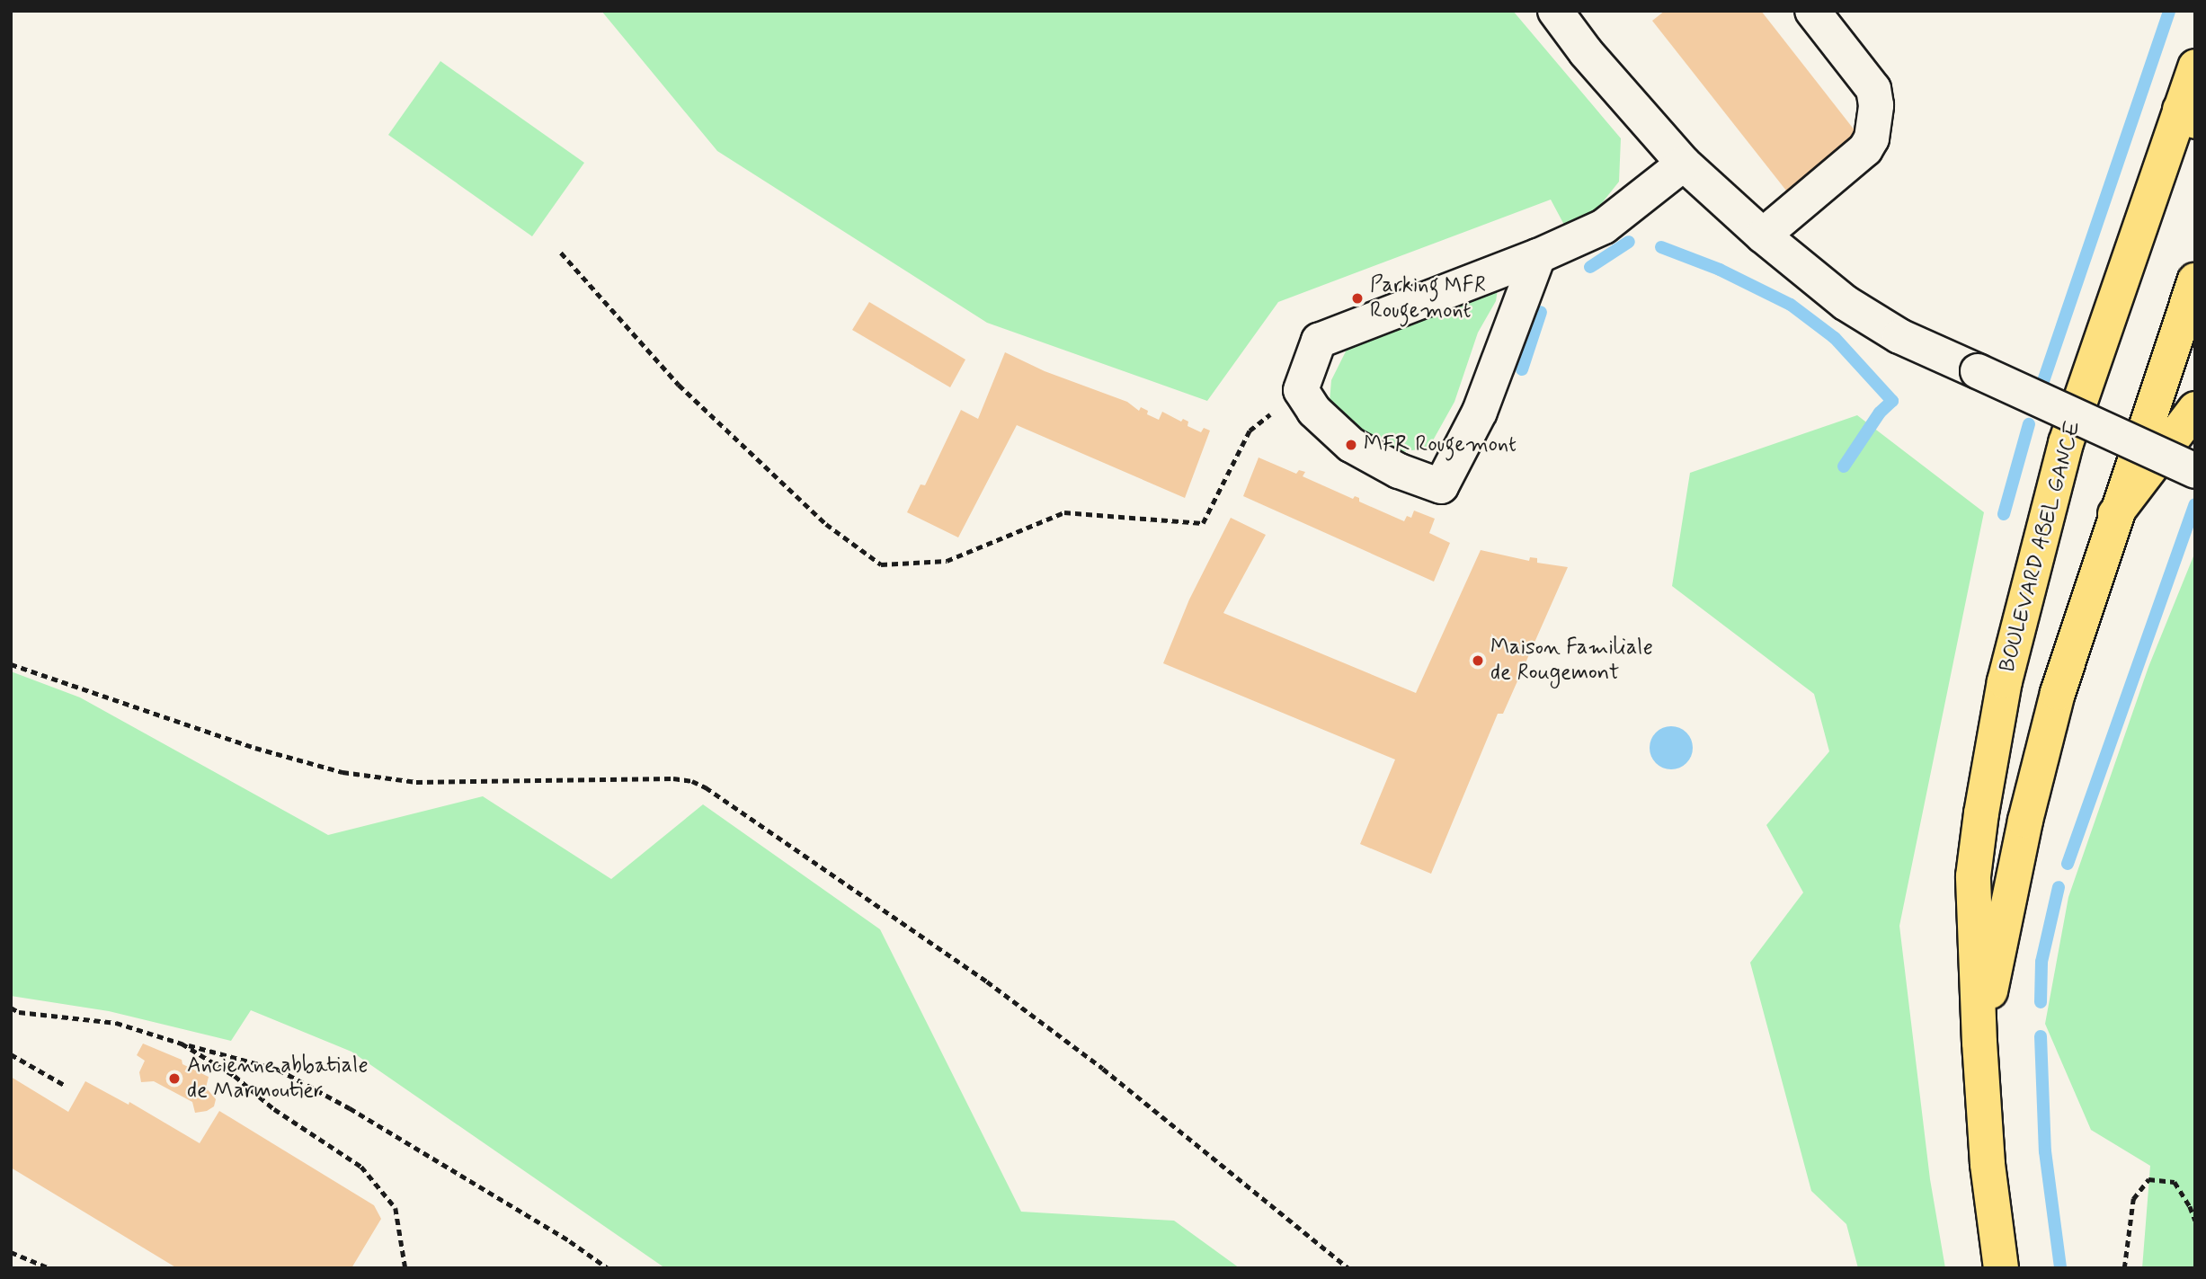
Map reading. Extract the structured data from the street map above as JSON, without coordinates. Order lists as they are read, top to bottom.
{
  "streets": {
    "main road": ["BOULEVARD ABEL GANCE"]
  },
  "places": [
    "Parking MFR Rougemont",
    "MFR Rougemont",
    "Maison Familiale de Rougemont",
    "Ancienne abbatiale de Marmoutier"
  ]
}
